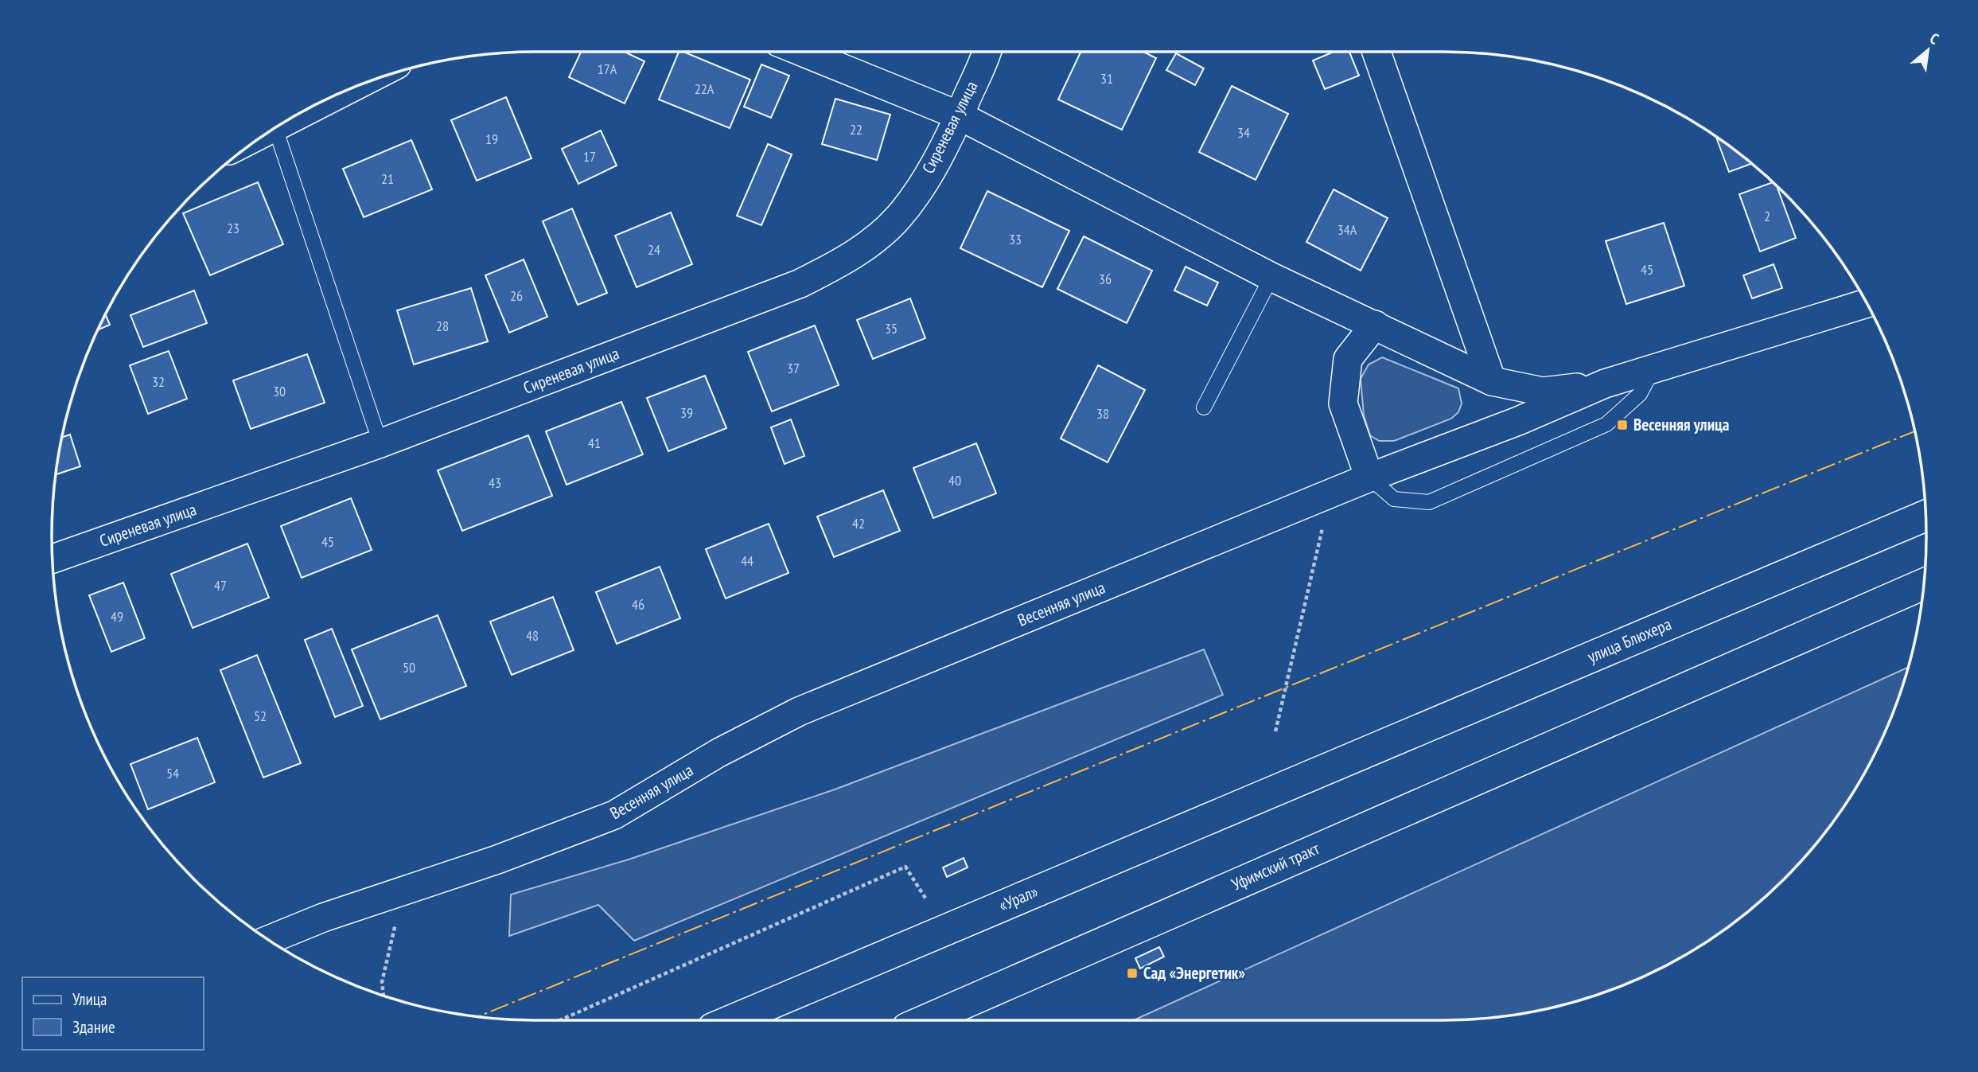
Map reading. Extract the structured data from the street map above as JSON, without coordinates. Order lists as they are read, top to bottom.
{
  "streets": {
    "main road": ["улица Блюхера", "Уфимский тракт", "«Урал»"],
    "street": ["Сиреневая улица", "Весенняя улица"]
  },
  "crossings": [
    ["улица Блюхера", "«Урал»"]
  ],
  "places": {
    "transit": ["Весенняя улица", "Сад «Энергетик»"]
  },
  "house_numbers": [
    "17А",
    "31",
    "22А",
    "22",
    "34",
    "19",
    "17",
    "21",
    "2",
    "23",
    "34А",
    "33",
    "24",
    "45",
    "36",
    "26",
    "28",
    "35",
    "37",
    "32",
    "30",
    "39",
    "38",
    "41",
    "40",
    "43",
    "42",
    "45",
    "44",
    "47",
    "46",
    "49",
    "48",
    "50",
    "52",
    "54"
  ],
  "legend": ["Улица", "Здание"],
  "north": "top right"
}
